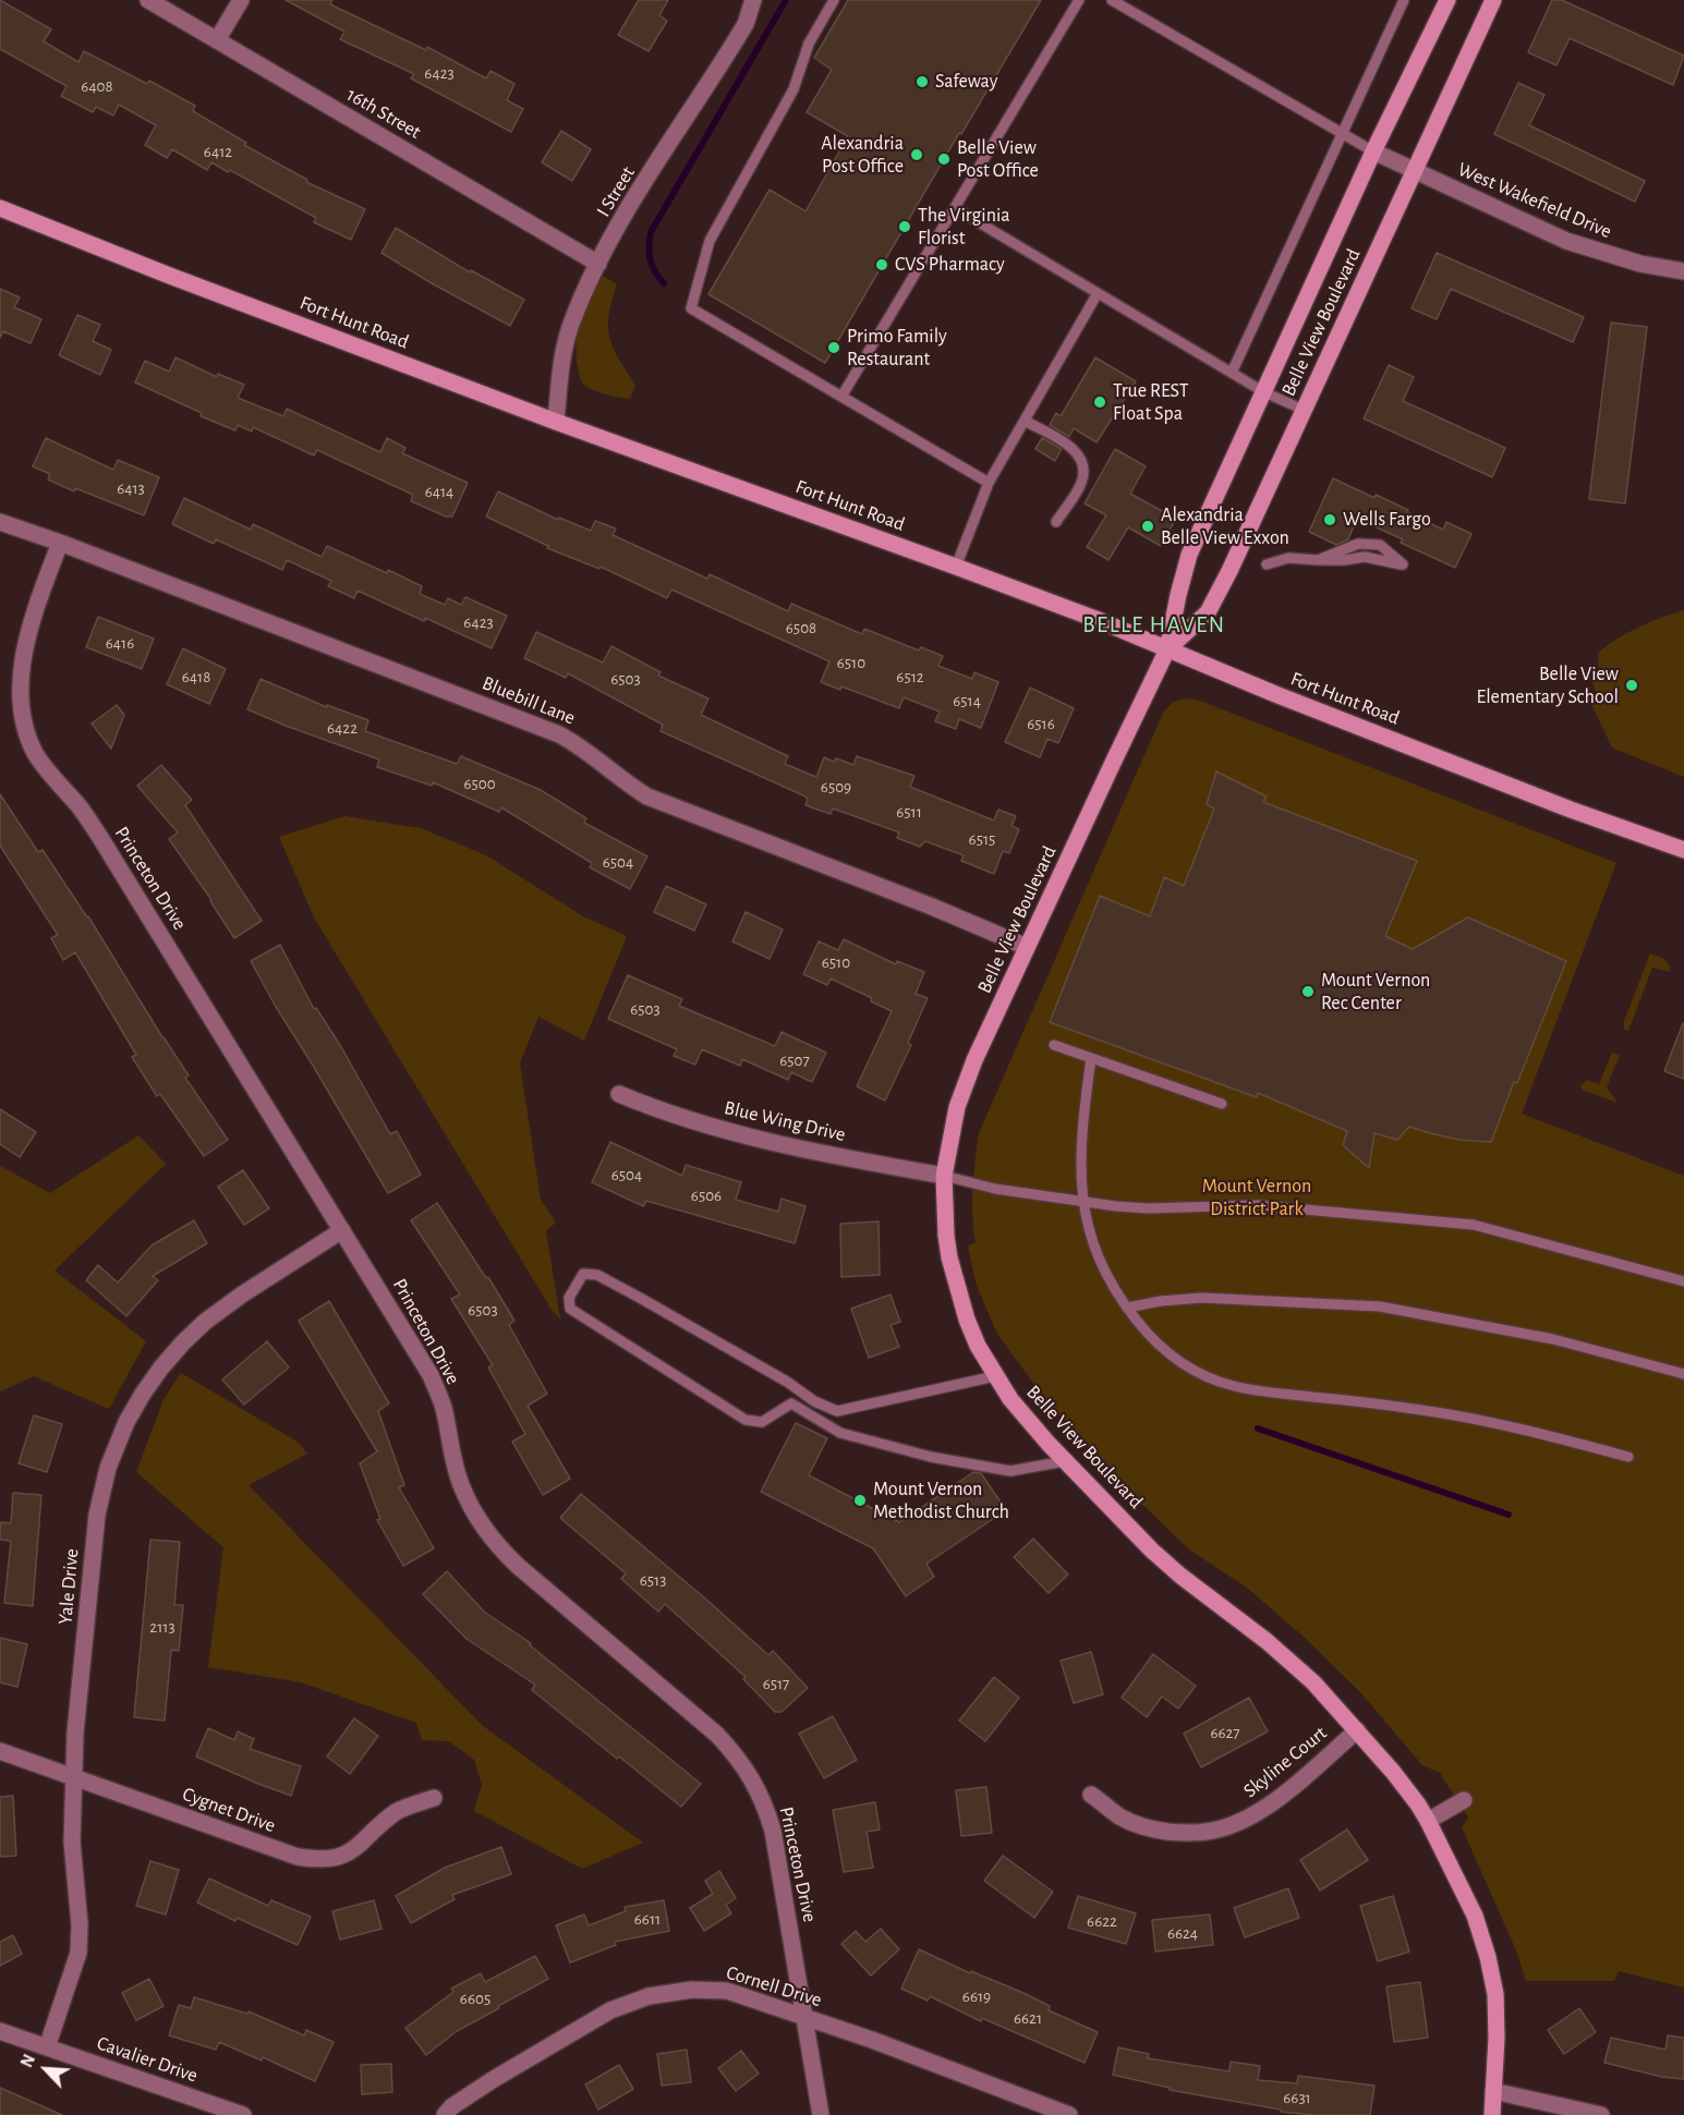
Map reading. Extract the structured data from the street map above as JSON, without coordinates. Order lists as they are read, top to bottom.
{
  "streets": {
    "main road": ["Fort Hunt Road", "Belle View Boulevard"],
    "street": [
      "16th Street",
      "I Street",
      "West Wakefield Drive",
      "Bluebill Lane",
      "Princeton Drive",
      "Blue Wing Drive",
      "Yale Drive",
      "Skyline Court",
      "Cygnet Drive",
      "Cornell Drive",
      "Cavalier Drive"
    ]
  },
  "crossings": [
    ["16th Street", "I Street"],
    ["I Street", "Fort Hunt Road"],
    ["West Wakefield Drive", "Belle View Boulevard"],
    ["Fort Hunt Road", "Belle View Boulevard"],
    ["Belle View Boulevard", "Bluebill Lane"],
    ["Belle View Boulevard", "Blue Wing Drive"],
    ["Belle View Boulevard", "Skyline Court"],
    ["Bluebill Lane", "Princeton Drive"],
    ["Princeton Drive", "Yale Drive"],
    ["Princeton Drive", "Cornell Drive"],
    ["Yale Drive", "Cygnet Drive"],
    ["Yale Drive", "Cavalier Drive"]
  ],
  "districts": ["BELLE HAVEN"],
  "parks": ["Mount Vernon District Park"],
  "places": [
    "Safeway",
    "Alexandria Post Office",
    "Belle View Post Office",
    "The Virginia Florist",
    "CVS Pharmacy",
    "Primo Family Restaurant",
    "True REST Float Spa",
    "Wells Fargo",
    "Alexandria Belle View Exxon",
    "Belle View Elementary School",
    "Mount Vernon Rec Center",
    "Mount Vernon Methodist Church"
  ],
  "house_numbers": [
    "6423",
    "6408",
    "6412",
    "6413",
    "6414",
    "6423",
    "6508",
    "6416",
    "6510",
    "6418",
    "6512",
    "6503",
    "6514",
    "6516",
    "6422",
    "6500",
    "6509",
    "6511",
    "6515",
    "6504",
    "6510",
    "6503",
    "6507",
    "6504",
    "6506",
    "6503",
    "6513",
    "2113",
    "6517",
    "6627",
    "6611",
    "6622",
    "6624",
    "6619",
    "6605",
    "6621",
    "6631"
  ],
  "north": "top left"
}
